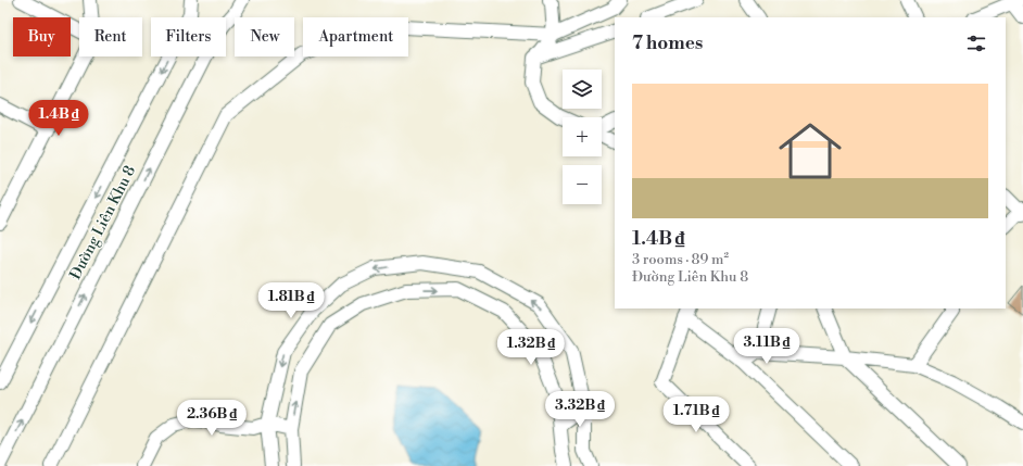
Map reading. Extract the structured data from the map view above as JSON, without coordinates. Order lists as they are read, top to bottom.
{
  "streets": {
    "street": ["Đường Liên Khu 8"]
  },
  "page": {
    "chip": [
      "Buy",
      "Rent",
      "Filters",
      "New",
      "Apartment"
    ],
    "heading": "7 homes",
    "map_buttons": ["+", "−"],
    "list": [
      {
        "name": "1.4B ₫",
        "note": "3 rooms · 89 m² · Đường Liên Khu 8"
      }
    ],
    "price": [
      "1.4B ₫",
      "1.81B ₫",
      "3.11B ₫",
      "1.32B ₫",
      "3.32B ₫",
      "1.71B ₫",
      "2.36B ₫"
    ]
  }
}
